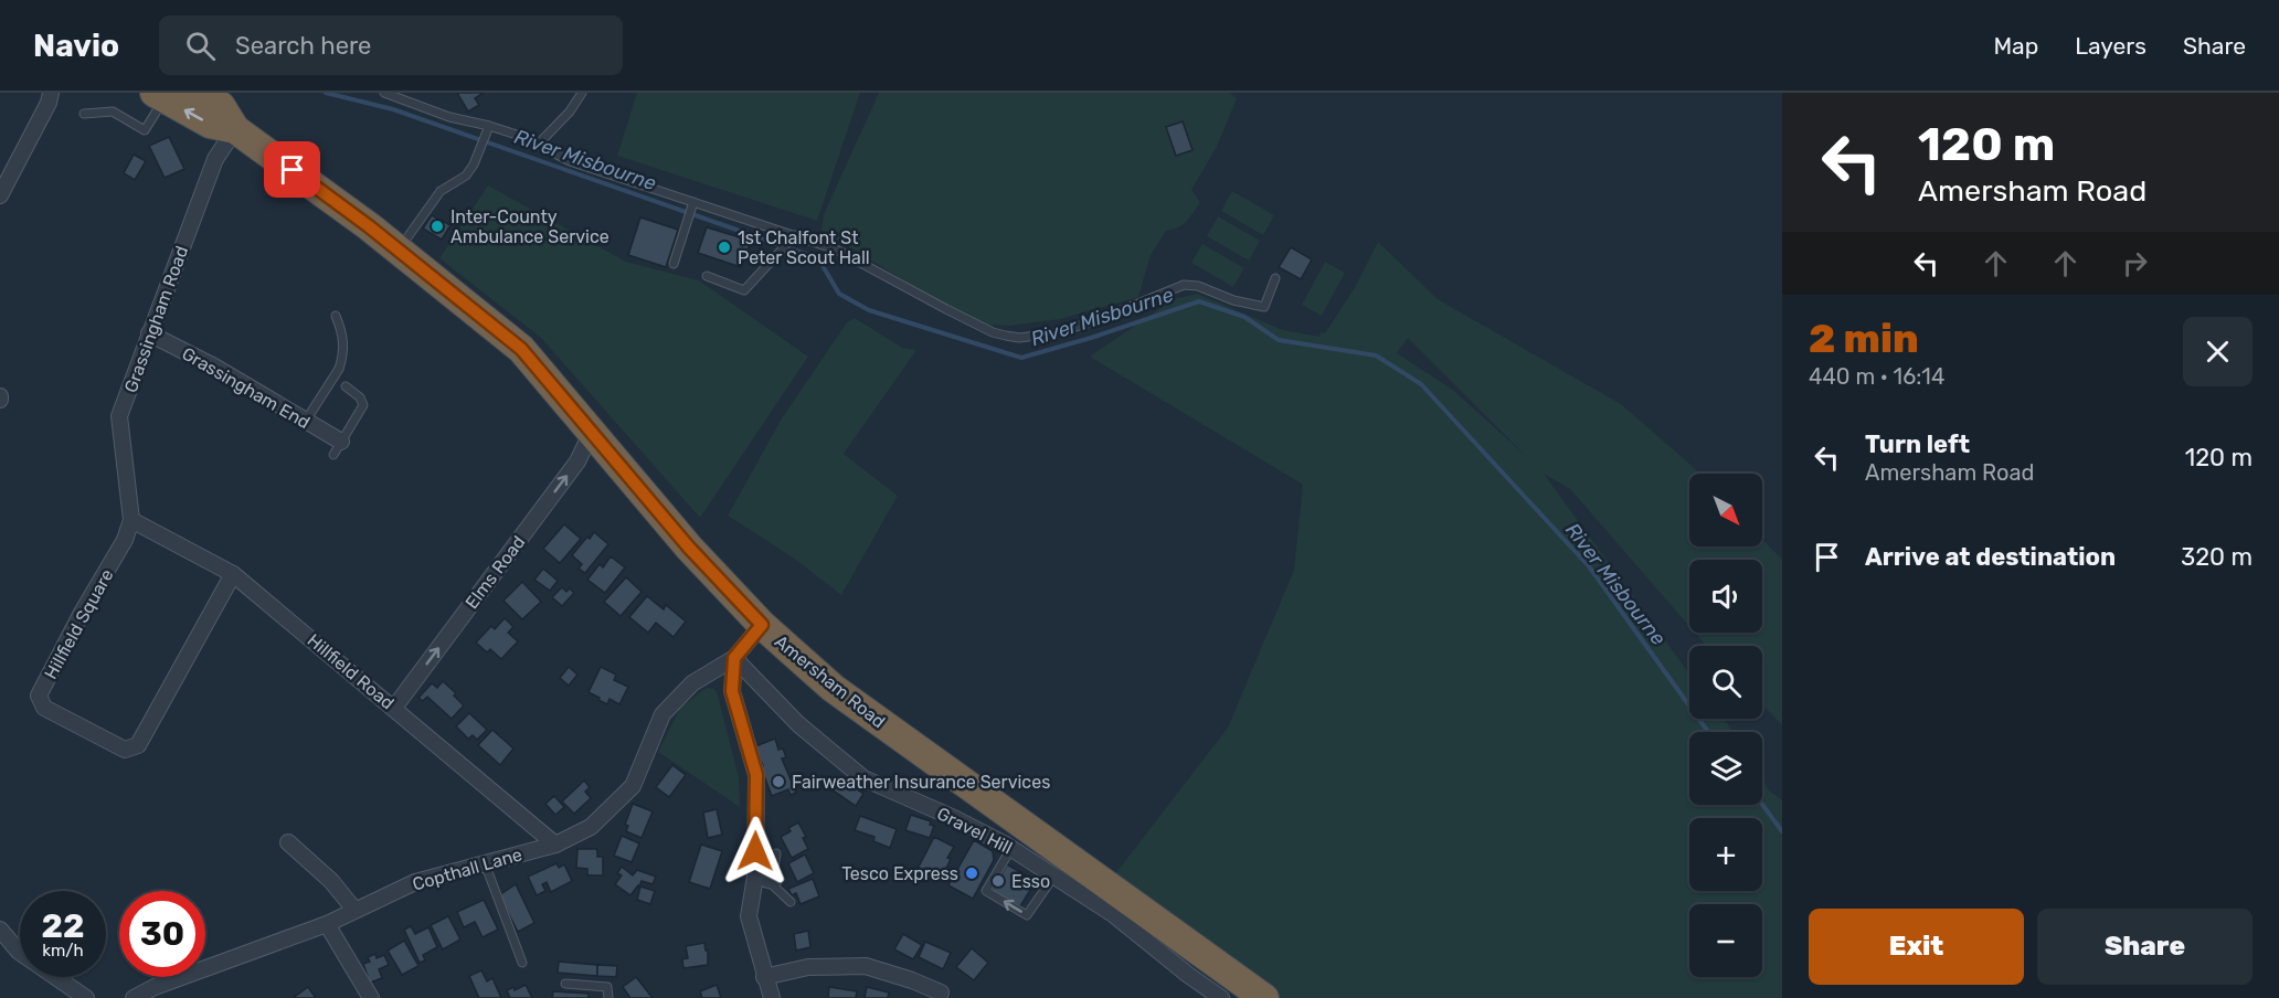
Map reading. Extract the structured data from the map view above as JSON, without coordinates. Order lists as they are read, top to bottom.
{
  "streets": {
    "highway": ["Amersham Road"],
    "street": [
      "Grassingham Road",
      "Grassingham End",
      "Elms Road",
      "Hillfield Square",
      "Hillfield Road",
      "Gravel Hill",
      "Copthall Lane"
    ]
  },
  "crossings": [
    ["Grassingham Road", "Grassingham End"],
    ["Grassingham Road", "Hillfield Square"],
    ["Grassingham Road", "Hillfield Road"],
    ["Grassingham Road", "Amersham Road"],
    ["Elms Road", "Hillfield Road"],
    ["Elms Road", "Amersham Road"],
    ["Hillfield Square", "Hillfield Road"],
    ["Hillfield Road", "Copthall Lane"],
    ["Amersham Road", "Gravel Hill"],
    ["Amersham Road", "Copthall Lane"],
    ["Gravel Hill", "Copthall Lane"]
  ],
  "one_way": ["Elms Road"],
  "water": ["River Misbourne"],
  "places": [
    "Inter-County Ambulance Service",
    "1st Chalfont St Peter Scout Hall",
    "Fairweather Insurance Services",
    "Tesco Express",
    "Esso"
  ],
  "north": "bottom right",
  "page": {
    "header": "Navio",
    "search": "Search here",
    "nav": ["Map", "Layers", "Share"],
    "turn": ["120 m", "Amersham Road"],
    "heading": ["2 min", "440 m · 16:14"],
    "list": [
      {
        "name": "Turn left",
        "note": "Amersham Road",
        "value": "120 m"
      },
      {
        "name": "Arrive at destination",
        "value": "320 m"
      }
    ],
    "map_buttons": ["+", "−"],
    "speed": "22 km/h",
    "limit": "30",
    "buttons": ["Exit", "Share"]
  }
}
